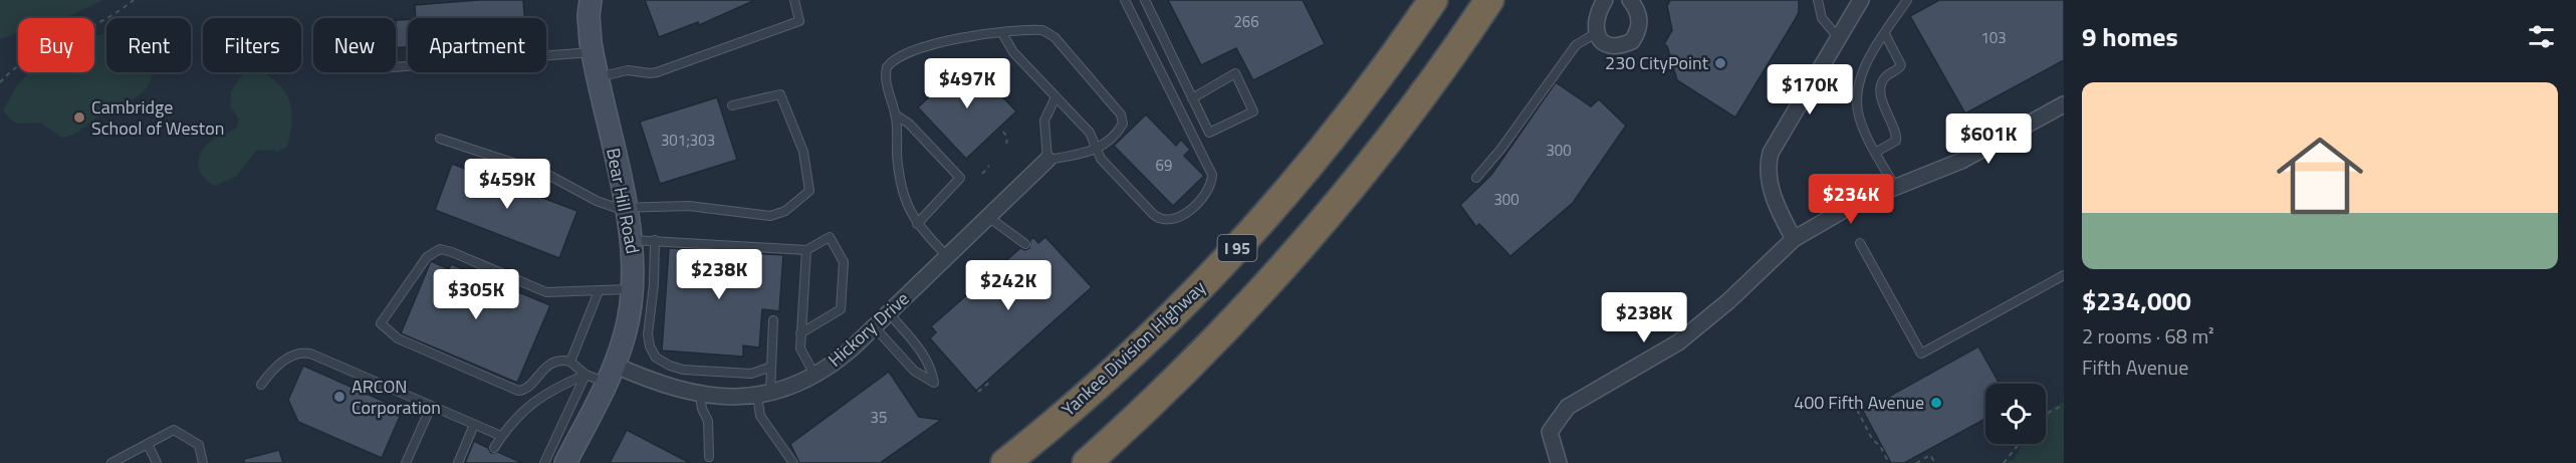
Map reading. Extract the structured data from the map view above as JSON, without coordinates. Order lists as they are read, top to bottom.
{
  "streets": {
    "highway": ["I 95", "Yankee Division Highway"],
    "street": ["Bear Hill Road", "Hickory Drive"]
  },
  "crossings": [
    ["Bear Hill Road", "Hickory Drive"]
  ],
  "places": [
    "230 CityPoint",
    "Cambridge School of Weston",
    "ARCON Corporation",
    "400 Fifth Avenue"
  ],
  "house_numbers": [
    "266",
    "103",
    "301;303",
    "300",
    "69",
    "300",
    "35"
  ],
  "page": {
    "heading": "9 homes",
    "chip": [
      "Buy",
      "Rent",
      "Filters",
      "New",
      "Apartment"
    ],
    "price": [
      "$497K",
      "$170K",
      "$601K",
      "$459K",
      "$234K",
      "$238K",
      "$242K",
      "$305K",
      "$238K"
    ],
    "list": [
      {
        "name": "$234,000",
        "note": "2 rooms · 68 m² · Fifth Avenue"
      }
    ]
  }
}
